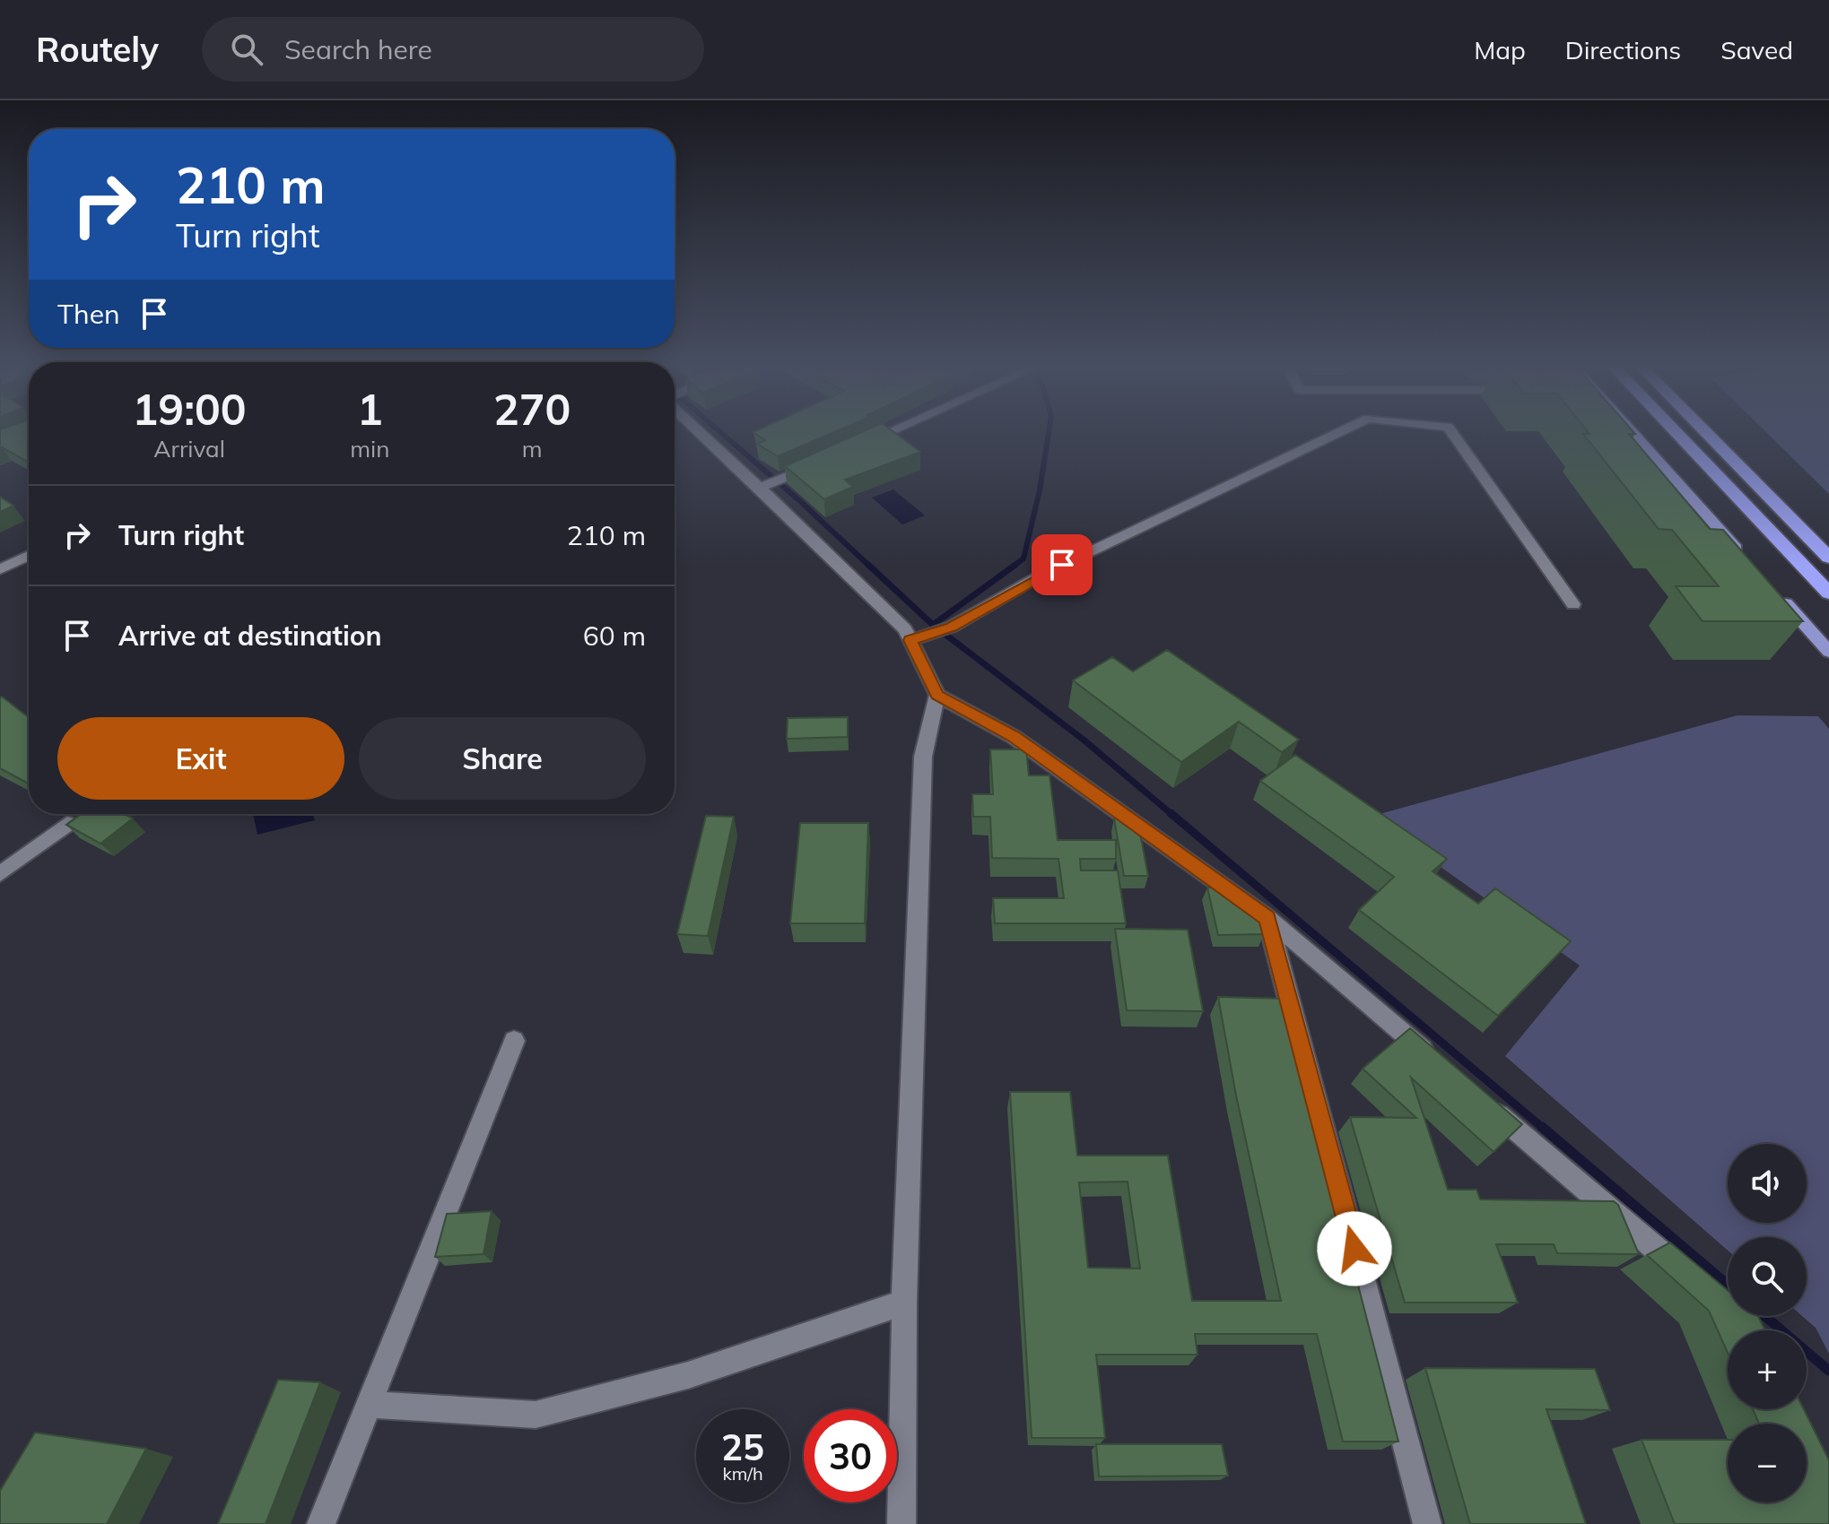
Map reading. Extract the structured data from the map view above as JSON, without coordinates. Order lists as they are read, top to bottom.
{
  "page": {
    "header": "Routely",
    "search": "Search here",
    "nav": ["Map", "Directions", "Saved"],
    "turn": ["210 m", "Turn right"],
    "then": "Then",
    "eta": [
      "19:00",
      "Arrival",
      "1",
      "min",
      "270",
      "m"
    ],
    "list": [
      {
        "name": "Turn right",
        "value": "210 m"
      },
      {
        "name": "Arrive at destination",
        "value": "60 m"
      }
    ],
    "buttons": ["Exit", "Share"],
    "map_buttons": ["+", "−"],
    "speed": "25 km/h",
    "limit": "30"
  }
}
